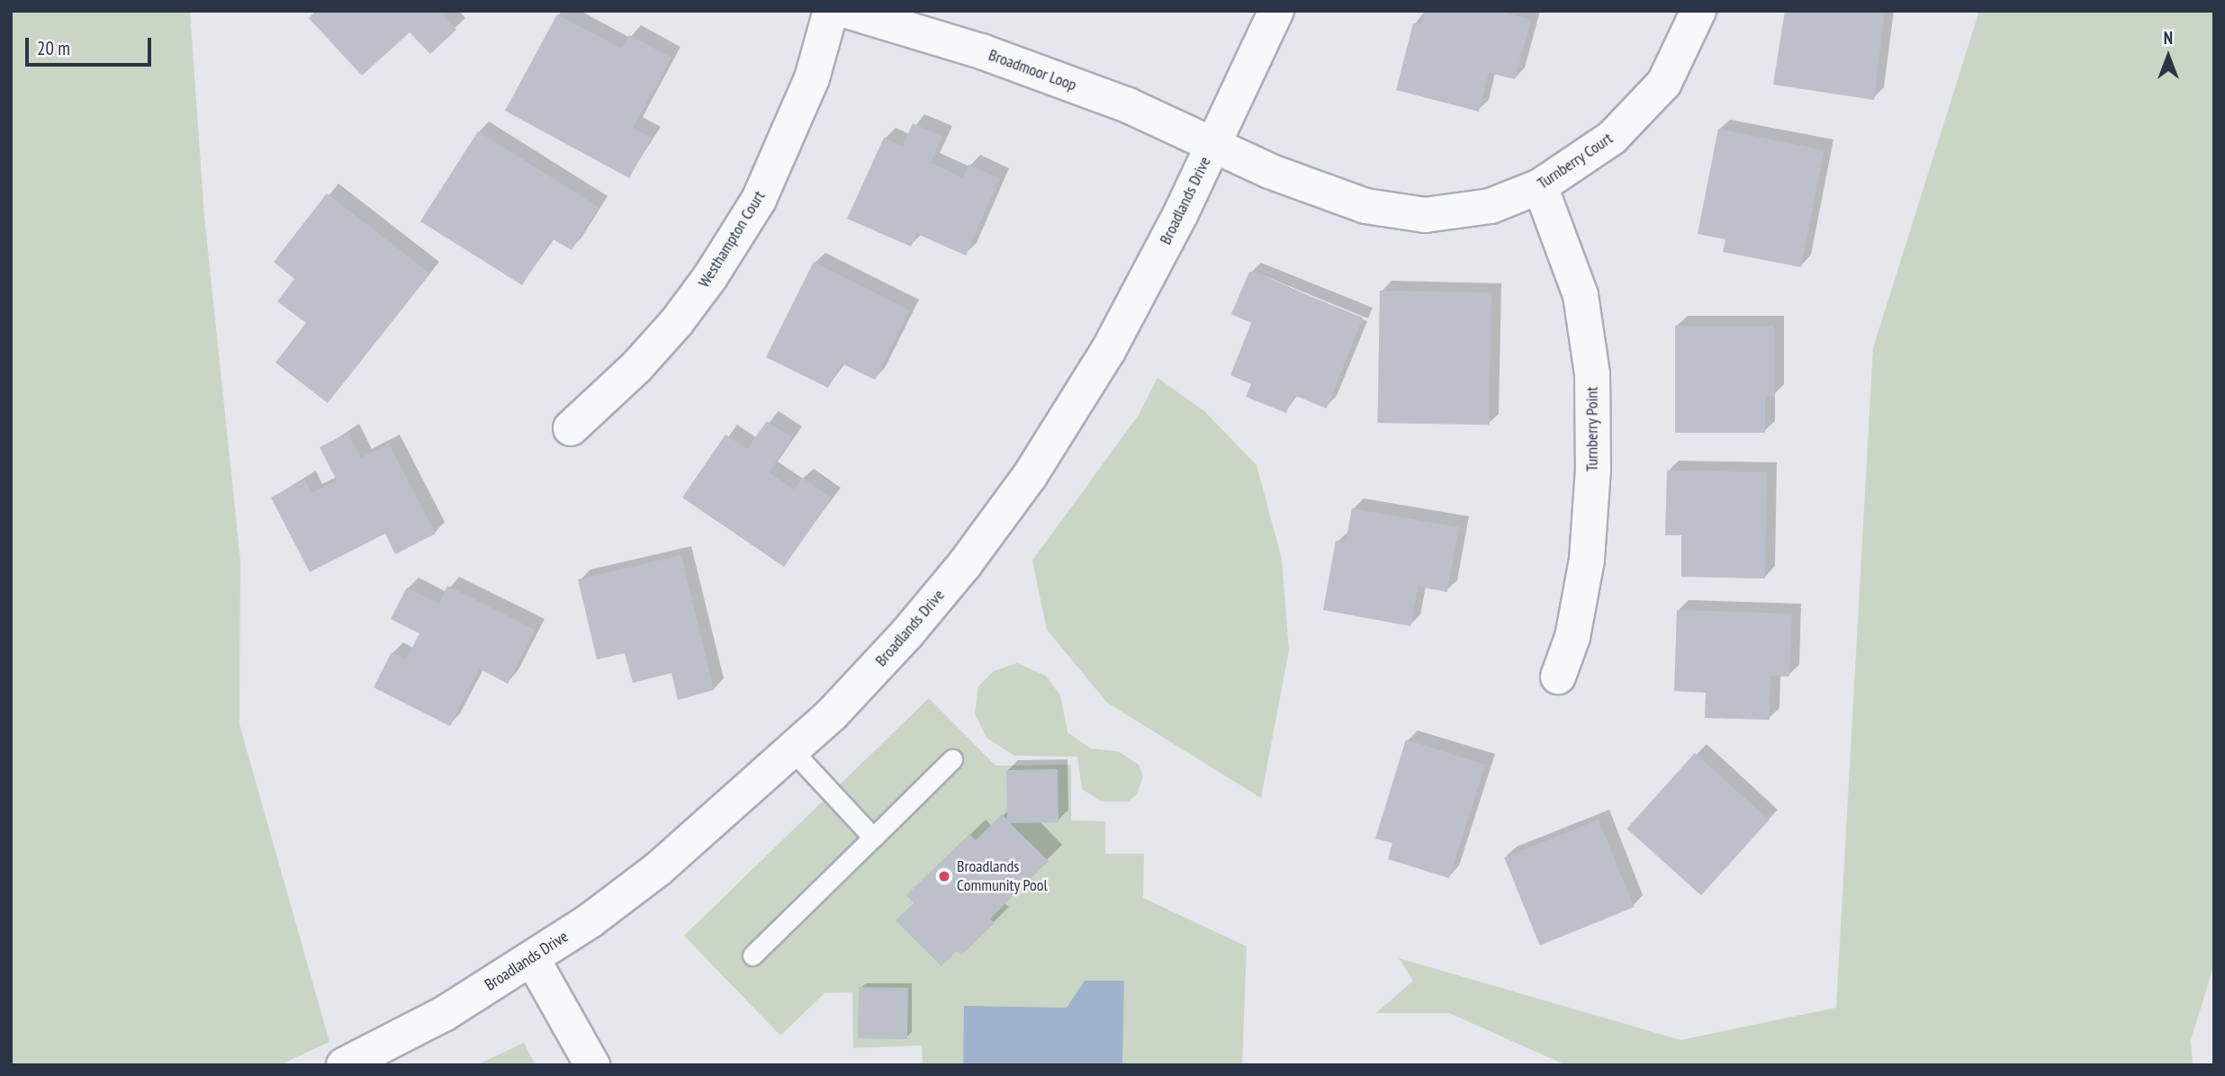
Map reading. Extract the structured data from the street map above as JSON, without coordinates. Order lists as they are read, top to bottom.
{
  "streets": {
    "street": [
      "Broadmoor Loop",
      "Turnberry Court",
      "Broadlands Drive",
      "Westhampton Court",
      "Turnberry Point"
    ]
  },
  "crossings": [
    ["Broadmoor Loop", "Turnberry Court"],
    ["Broadmoor Loop", "Broadlands Drive"],
    ["Turnberry Court", "Broadlands Drive"],
    ["Turnberry Court", "Turnberry Point"]
  ],
  "places": ["Broadlands Community Pool"],
  "scale_bar": "20 m",
  "north": "top"
}
